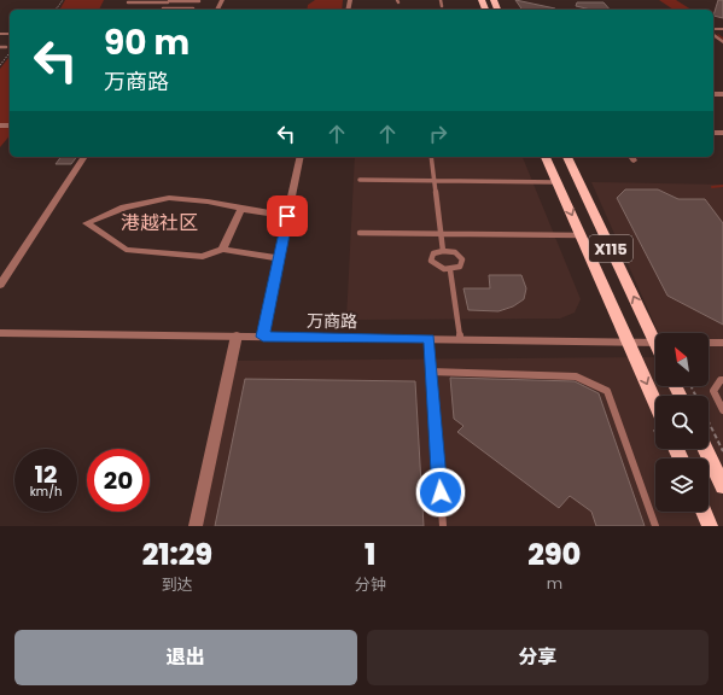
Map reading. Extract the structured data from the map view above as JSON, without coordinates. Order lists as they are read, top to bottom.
{
  "streets": {
    "main road": ["X115"],
    "street": ["万商路"]
  },
  "crossings": [
    ["X115", "万商路"]
  ],
  "districts": ["港越社区"],
  "north": "top left",
  "page": {
    "turn": ["90 m", "万商路"],
    "speed": "12 km/h",
    "limit": "20",
    "eta": [
      "21:29",
      "到达",
      "1",
      "分钟",
      "290",
      "m"
    ],
    "buttons": ["退出", "分享"]
  }
}
